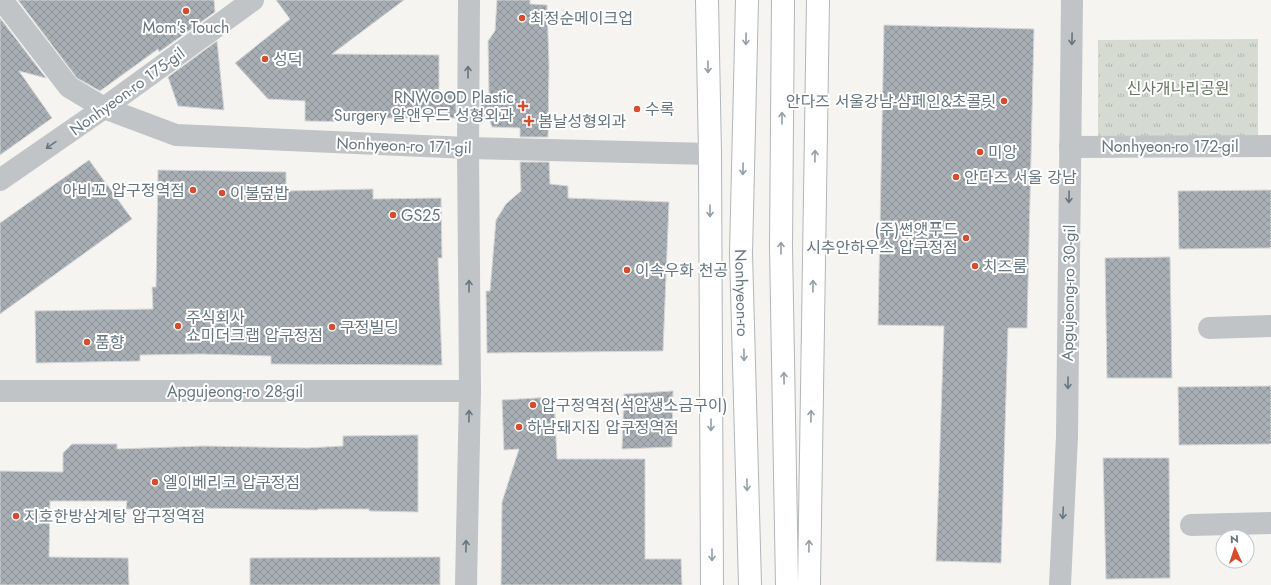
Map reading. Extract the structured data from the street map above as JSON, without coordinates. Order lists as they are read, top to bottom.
{
  "streets": {
    "main road": ["Nonhyeon-ro"],
    "street": [
      "Nonhyeon-ro 175-gil",
      "Nonhyeon-ro 171-gil",
      "Nonhyeon-ro 172-gil",
      "Apgujeong-ro 30-gil",
      "Apgujeong-ro 28-gil"
    ]
  },
  "crossings": [
    ["Nonhyeon-ro 175-gil", "Nonhyeon-ro 171-gil"],
    ["Nonhyeon-ro 171-gil", "Nonhyeon-ro"],
    ["Nonhyeon-ro 172-gil", "Apgujeong-ro 30-gil"]
  ],
  "one_way": ["Nonhyeon-ro 175-gil", "Apgujeong-ro 30-gil"],
  "parks": ["신사개나리공원"],
  "places": {
    "other": [
      "Mom's Touch",
      "최정순메이크업",
      "성덕",
      "안다즈 서울강남-샴페인&초콜릿",
      "수록",
      "미앙",
      "안다즈 서울 강남",
      "아비꼬 압구정역점",
      "이불덮밥",
      "GS25",
      "(주)썬앳푸드 시추안하우스 압구정점",
      "치즈룸",
      "이속우화 천공",
      "주식회사 쇼미더크랩 압구정점",
      "구정빌딩",
      "품향",
      "압구정역점(석암생소금구이)",
      "하남돼지집 압구정역점",
      "엘이베리코 압구정점",
      "지호한방삼계탕 압구정역점"
    ],
    "health": ["RNWOOD Plastic Surgery 알앤우드 성형외과", "봄날성형외과"]
  },
  "north": "top"
}
